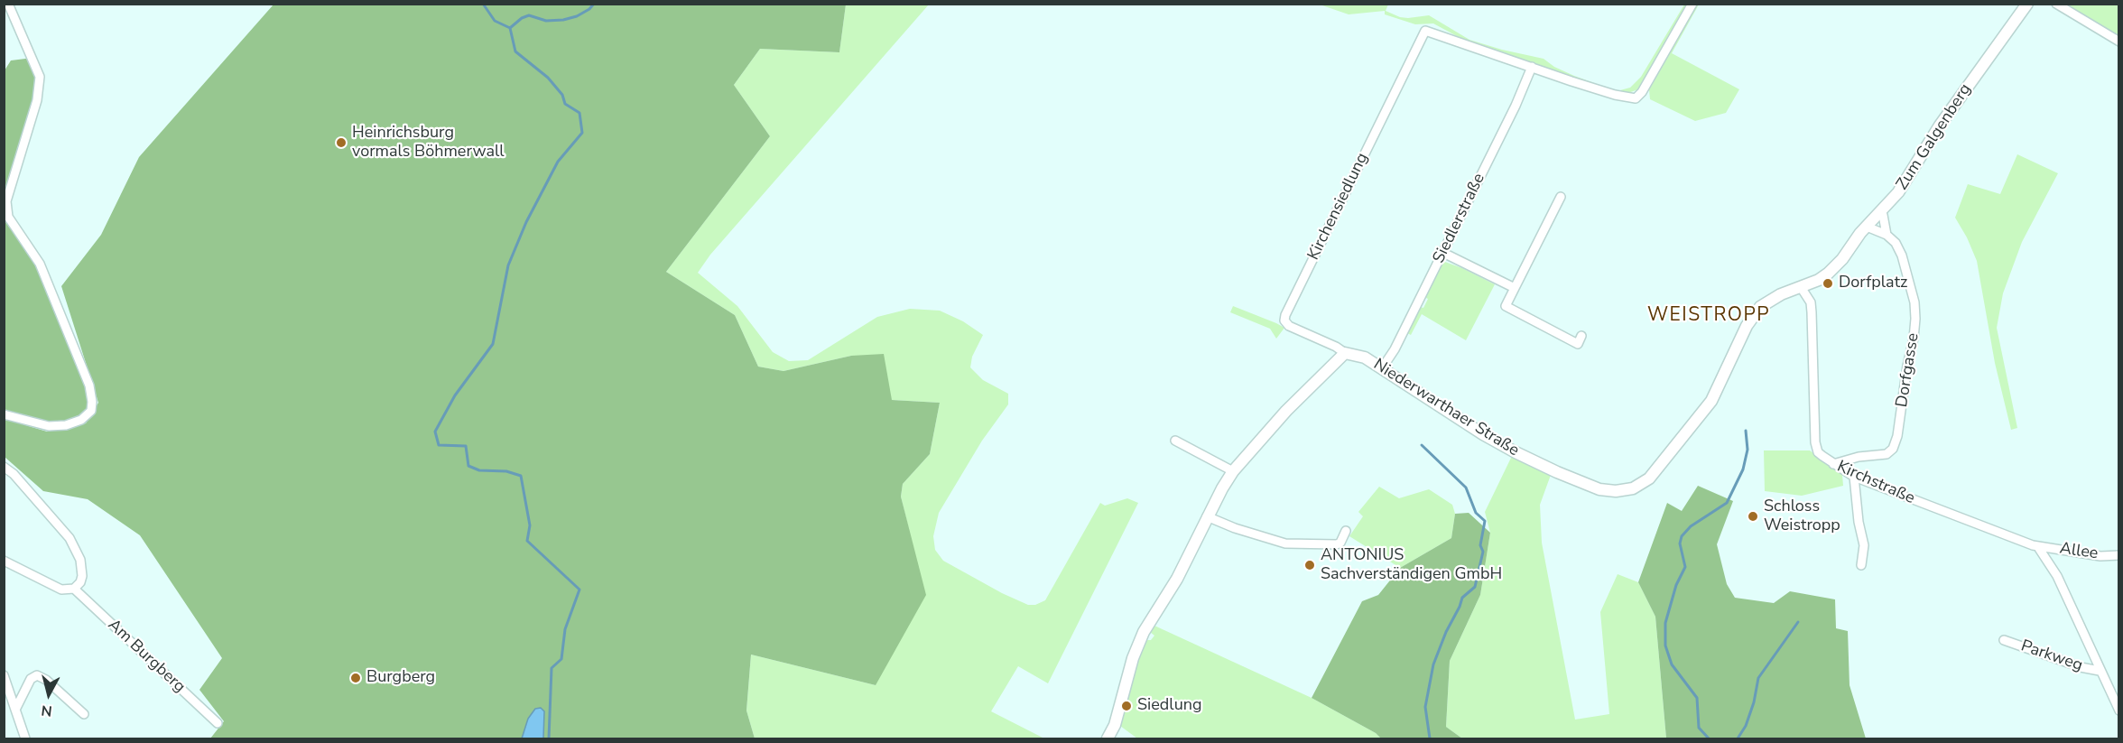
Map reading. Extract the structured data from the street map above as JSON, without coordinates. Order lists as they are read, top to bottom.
{
  "streets": {
    "street": [
      "Zum Galgenberg",
      "Kirchensiedlung",
      "Siedlerstraße",
      "Dorfgasse",
      "Niederwarthaer Straße",
      "Kirchstraße",
      "Allee",
      "Am Burgberg",
      "Parkweg"
    ]
  },
  "crossings": [
    ["Zum Galgenberg", "Dorfgasse"],
    ["Zum Galgenberg", "Niederwarthaer Straße"],
    ["Zum Galgenberg", "Kirchstraße"],
    ["Kirchensiedlung", "Siedlerstraße"],
    ["Kirchensiedlung", "Niederwarthaer Straße"],
    ["Siedlerstraße", "Niederwarthaer Straße"],
    ["Dorfgasse", "Kirchstraße"],
    ["Niederwarthaer Straße", "Kirchstraße"],
    ["Kirchstraße", "Allee"]
  ],
  "districts": ["WEISTROPP"],
  "places": [
    "Heinrichsburg vormals Böhmerwall",
    "Dorfplatz",
    "Schloss Weistropp",
    "ANTONIUS Sachverständigen GmbH",
    "Burgberg",
    "Siedlung"
  ],
  "north": "bottom"
}
